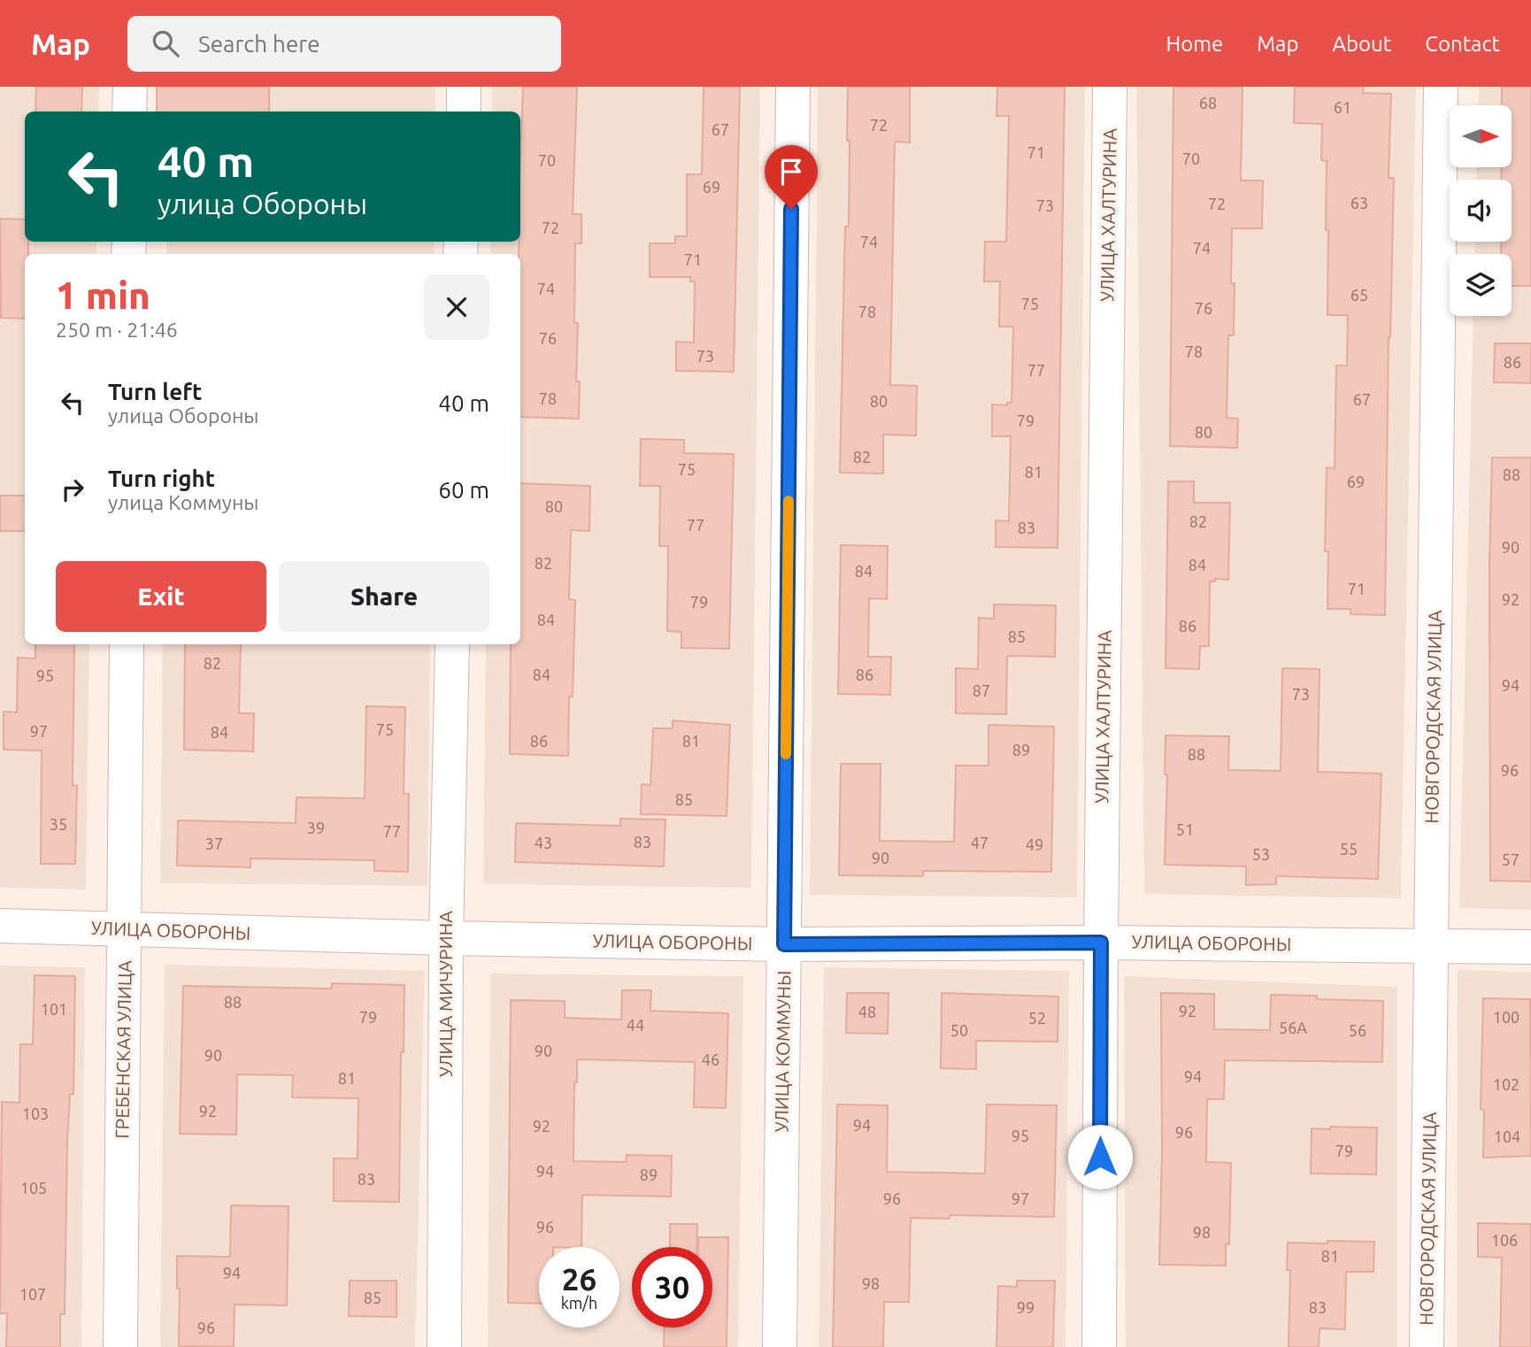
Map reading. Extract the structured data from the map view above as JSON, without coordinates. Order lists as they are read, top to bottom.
{
  "streets": {
    "street": [
      "УЛИЦА ХАЛТУРИНА",
      "НОВГОРОДСКАЯ УЛИЦА",
      "УЛИЦА ОБОРОНЫ",
      "УЛИЦА МИЧУРИНА",
      "ГРЕБЕНСКАЯ УЛИЦА",
      "УЛИЦА КОММУНЫ"
    ]
  },
  "crossings": [
    ["УЛИЦА ХАЛТУРИНА", "УЛИЦА ОБОРОНЫ"],
    ["НОВГОРОДСКАЯ УЛИЦА", "УЛИЦА ОБОРОНЫ"],
    ["УЛИЦА ОБОРОНЫ", "УЛИЦА МИЧУРИНА"],
    ["УЛИЦА ОБОРОНЫ", "ГРЕБЕНСКАЯ УЛИЦА"],
    ["УЛИЦА ОБОРОНЫ", "УЛИЦА КОММУНЫ"]
  ],
  "house_numbers": [
    "68",
    "61",
    "72",
    "67",
    "71",
    "70",
    "70",
    "69",
    "63",
    "72",
    "73",
    "72",
    "74",
    "74",
    "71",
    "74",
    "65",
    "75",
    "76",
    "78",
    "76",
    "78",
    "73",
    "86",
    "77",
    "78",
    "67",
    "80",
    "79",
    "80",
    "82",
    "75",
    "81",
    "88",
    "69",
    "80",
    "82",
    "77",
    "83",
    "90",
    "82",
    "84",
    "84",
    "71",
    "92",
    "79",
    "84",
    "86",
    "85",
    "82",
    "84",
    "86",
    "95",
    "94",
    "87",
    "73",
    "75",
    "97",
    "84",
    "86",
    "81",
    "89",
    "88",
    "96",
    "85",
    "35",
    "39",
    "51",
    "77",
    "83",
    "43",
    "47",
    "37",
    "49",
    "55",
    "53",
    "90",
    "57",
    "88",
    "101",
    "92",
    "48",
    "79",
    "100",
    "52",
    "44",
    "56А",
    "50",
    "56",
    "90",
    "90",
    "46",
    "94",
    "81",
    "102",
    "92",
    "103",
    "94",
    "92",
    "96",
    "95",
    "104",
    "79",
    "94",
    "89",
    "83",
    "105",
    "96",
    "97",
    "96",
    "98",
    "106",
    "81",
    "94",
    "98",
    "107",
    "85",
    "99",
    "83",
    "96"
  ],
  "north": "right",
  "page": {
    "header": "Map",
    "search": "Search here",
    "nav": [
      "Home",
      "Map",
      "About",
      "Contact"
    ],
    "turn": ["40 m", "улица Обороны"],
    "heading": ["1 min", "250 m · 21:46"],
    "list": [
      {
        "name": "Turn left",
        "note": "улица Обороны",
        "value": "40 m"
      },
      {
        "name": "Turn right",
        "note": "улица Коммуны",
        "value": "60 m"
      }
    ],
    "buttons": ["Exit", "Share"],
    "speed": "26 km/h",
    "limit": "30"
  }
}
